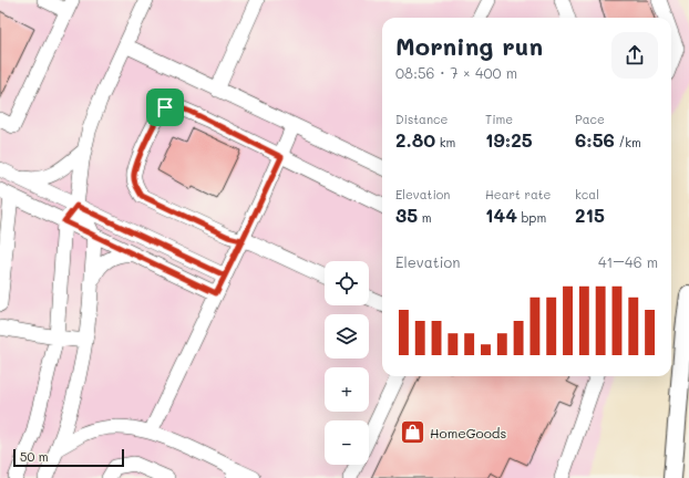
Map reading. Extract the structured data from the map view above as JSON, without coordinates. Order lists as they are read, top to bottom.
{
  "places": {
    "shop": ["HomeGoods"]
  },
  "scale_bar": "50 m",
  "page": {
    "heading": ["Morning run", "08:56 · 7 × 400 m"],
    "stats": [
      ["Distance", "2.80 km"],
      ["Time", "19:25"],
      ["Pace", "6:56 /km"],
      ["Elevation", "35 m"],
      ["Heart rate", "144 bpm"],
      ["kcal", "215"]
    ],
    "chart": ["Elevation", "41–46 m"],
    "map_buttons": ["+", "−"],
    "scale": "50 m"
  }
}
